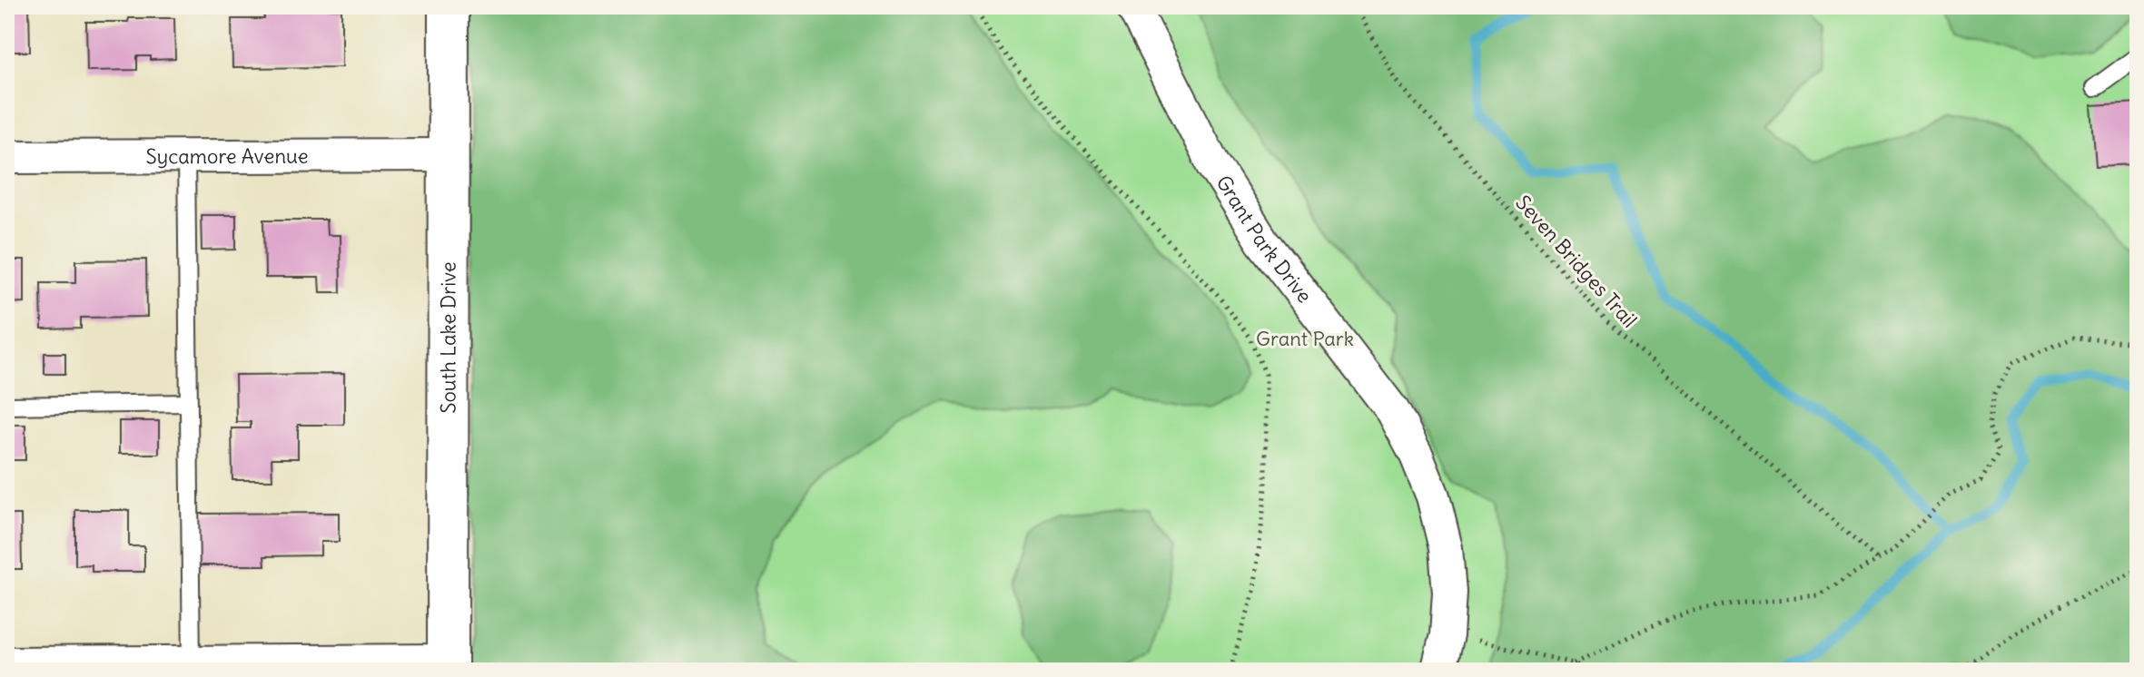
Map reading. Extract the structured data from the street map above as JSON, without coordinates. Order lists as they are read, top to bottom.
{
  "streets": {
    "street": ["Sycamore Avenue", "Grant Park Drive", "South Lake Drive"],
    "path": ["Seven Bridges Trail"]
  },
  "crossings": [
    ["Sycamore Avenue", "South Lake Drive"]
  ],
  "parks": ["Grant Park"]
}
